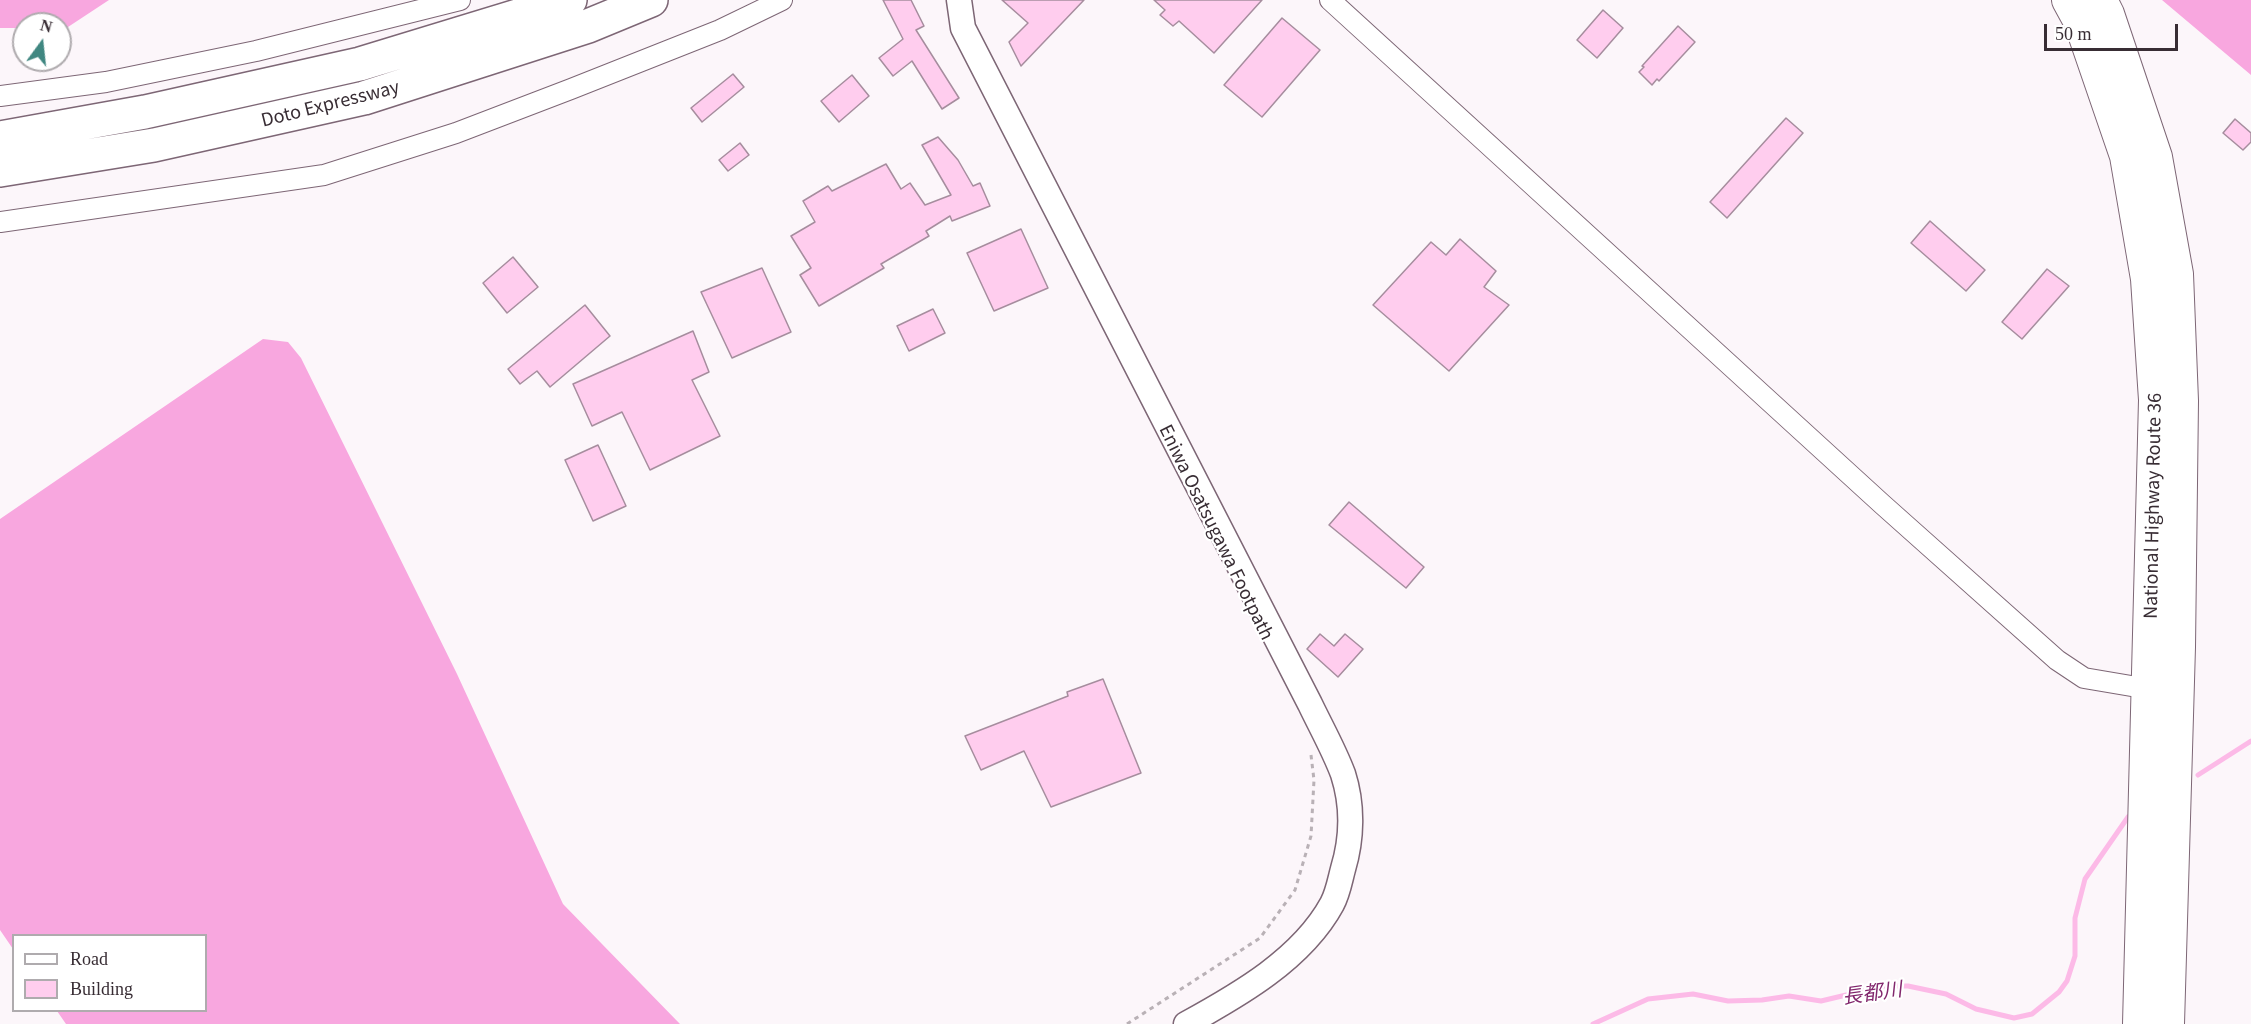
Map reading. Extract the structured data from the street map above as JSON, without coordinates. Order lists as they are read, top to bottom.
{
  "streets": {
    "highway": ["Doto Expressway", "National Highway Route 36"]
  },
  "water": ["長都川"],
  "legend": ["Road", "Building"],
  "scale_bar": "50 m",
  "north": "top"
}
